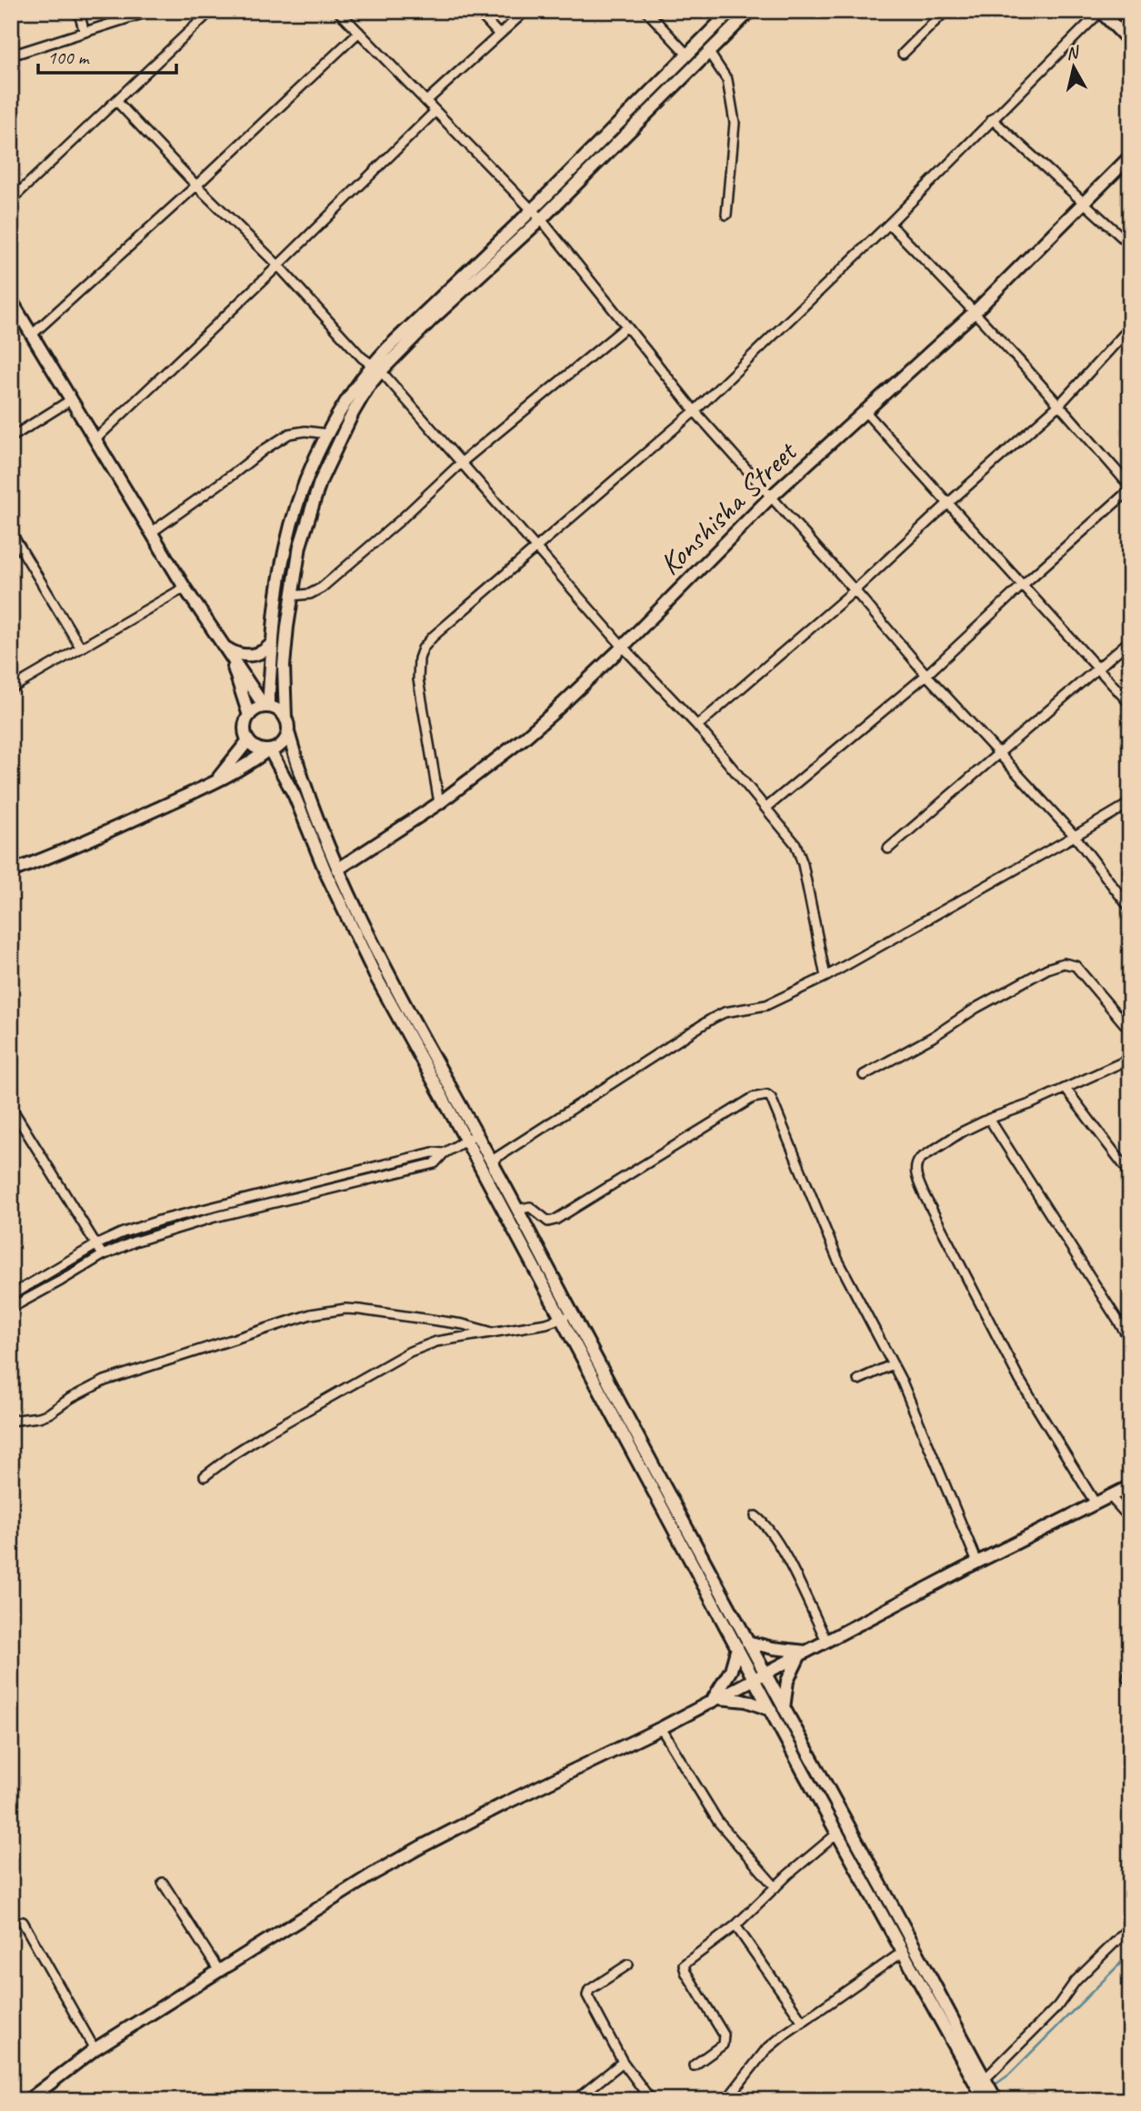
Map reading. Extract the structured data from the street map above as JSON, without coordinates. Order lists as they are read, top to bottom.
{
  "streets": {
    "main road": ["Konshisha Street"]
  },
  "scale_bar": "100 m",
  "north": "top"
}
